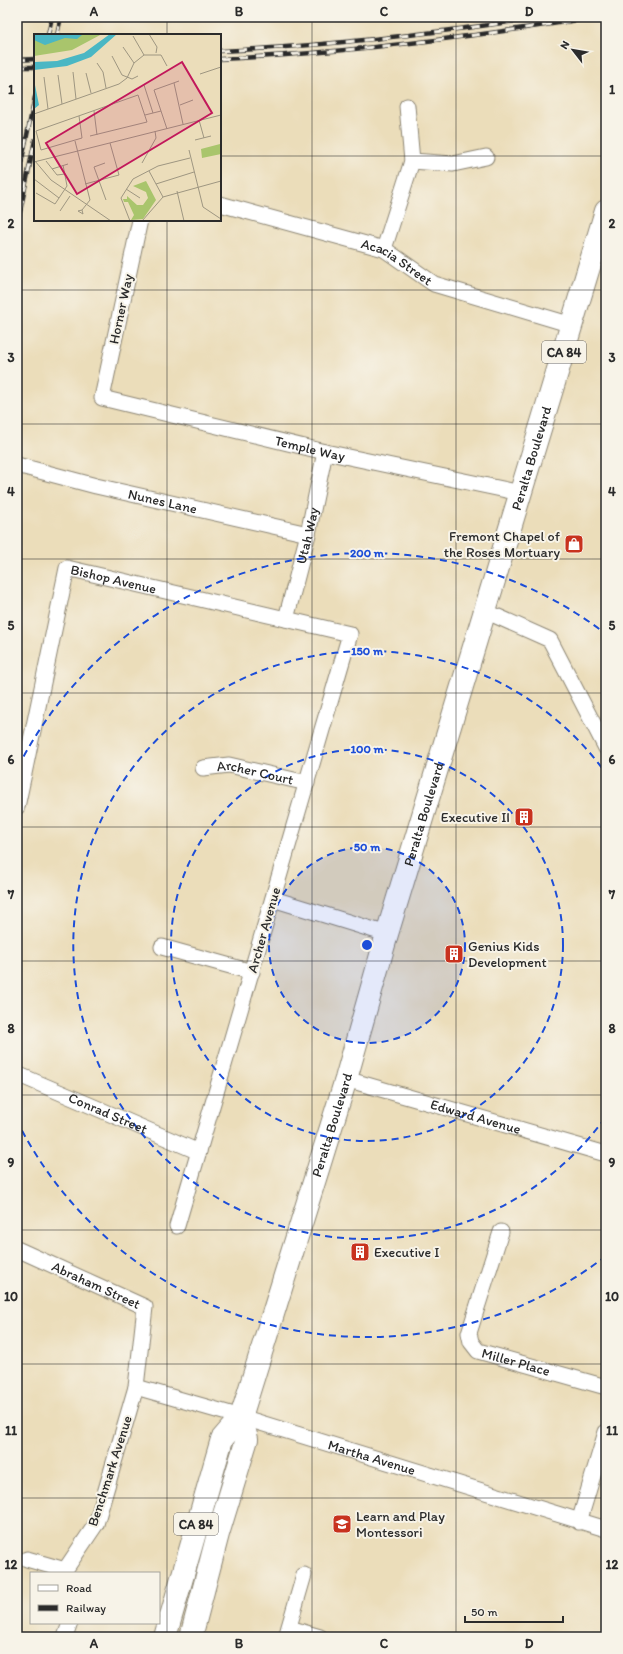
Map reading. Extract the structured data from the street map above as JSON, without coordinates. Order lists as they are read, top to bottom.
{
  "streets": {
    "main road": ["CA 84", "Peralta Boulevard"],
    "street": [
      "Acacia Street",
      "Horner Way",
      "Temple Way",
      "Nunes Lane",
      "Utah Way",
      "Bishop Avenue",
      "Archer Court",
      "Archer Avenue",
      "Conrad Street",
      "Edward Avenue",
      "Abraham Street",
      "Miller Place",
      "Martha Avenue",
      "Benchmark Avenue"
    ]
  },
  "crossings": [
    ["Acacia Street", "Peralta Boulevard"],
    ["Horner Way", "Temple Way"],
    ["CA 84", "Peralta Boulevard"],
    ["CA 84", "Martha Avenue"],
    ["Temple Way", "Peralta Boulevard"],
    ["Temple Way", "Utah Way"],
    ["Peralta Boulevard", "Edward Avenue"],
    ["Peralta Boulevard", "Martha Avenue"],
    ["Nunes Lane", "Utah Way"],
    ["Utah Way", "Bishop Avenue"],
    ["Bishop Avenue", "Archer Avenue"],
    ["Archer Court", "Archer Avenue"],
    ["Archer Avenue", "Conrad Street"],
    ["Abraham Street", "Martha Avenue"],
    ["Abraham Street", "Benchmark Avenue"],
    ["Martha Avenue", "Benchmark Avenue"]
  ],
  "places": {
    "shop": ["Fremont Chapel of the Roses Mortuary"],
    "building": ["Executive II", "Genius Kids Development", "Executive I"],
    "school or university": ["Learn and Play Montessori"]
  },
  "legend": ["Road", "Railway"],
  "scale_bar": "50 m",
  "north": "top left",
  "grid": {
    "columns": [
      "A",
      "B",
      "C",
      "D"
    ],
    "rows": [
      "1",
      "2",
      "3",
      "4",
      "5",
      "6",
      "7",
      "8",
      "9",
      "10",
      "11",
      "12"
    ]
  },
  "rings": [
    "200 m",
    "150 m",
    "100 m",
    "50 m"
  ]
}
